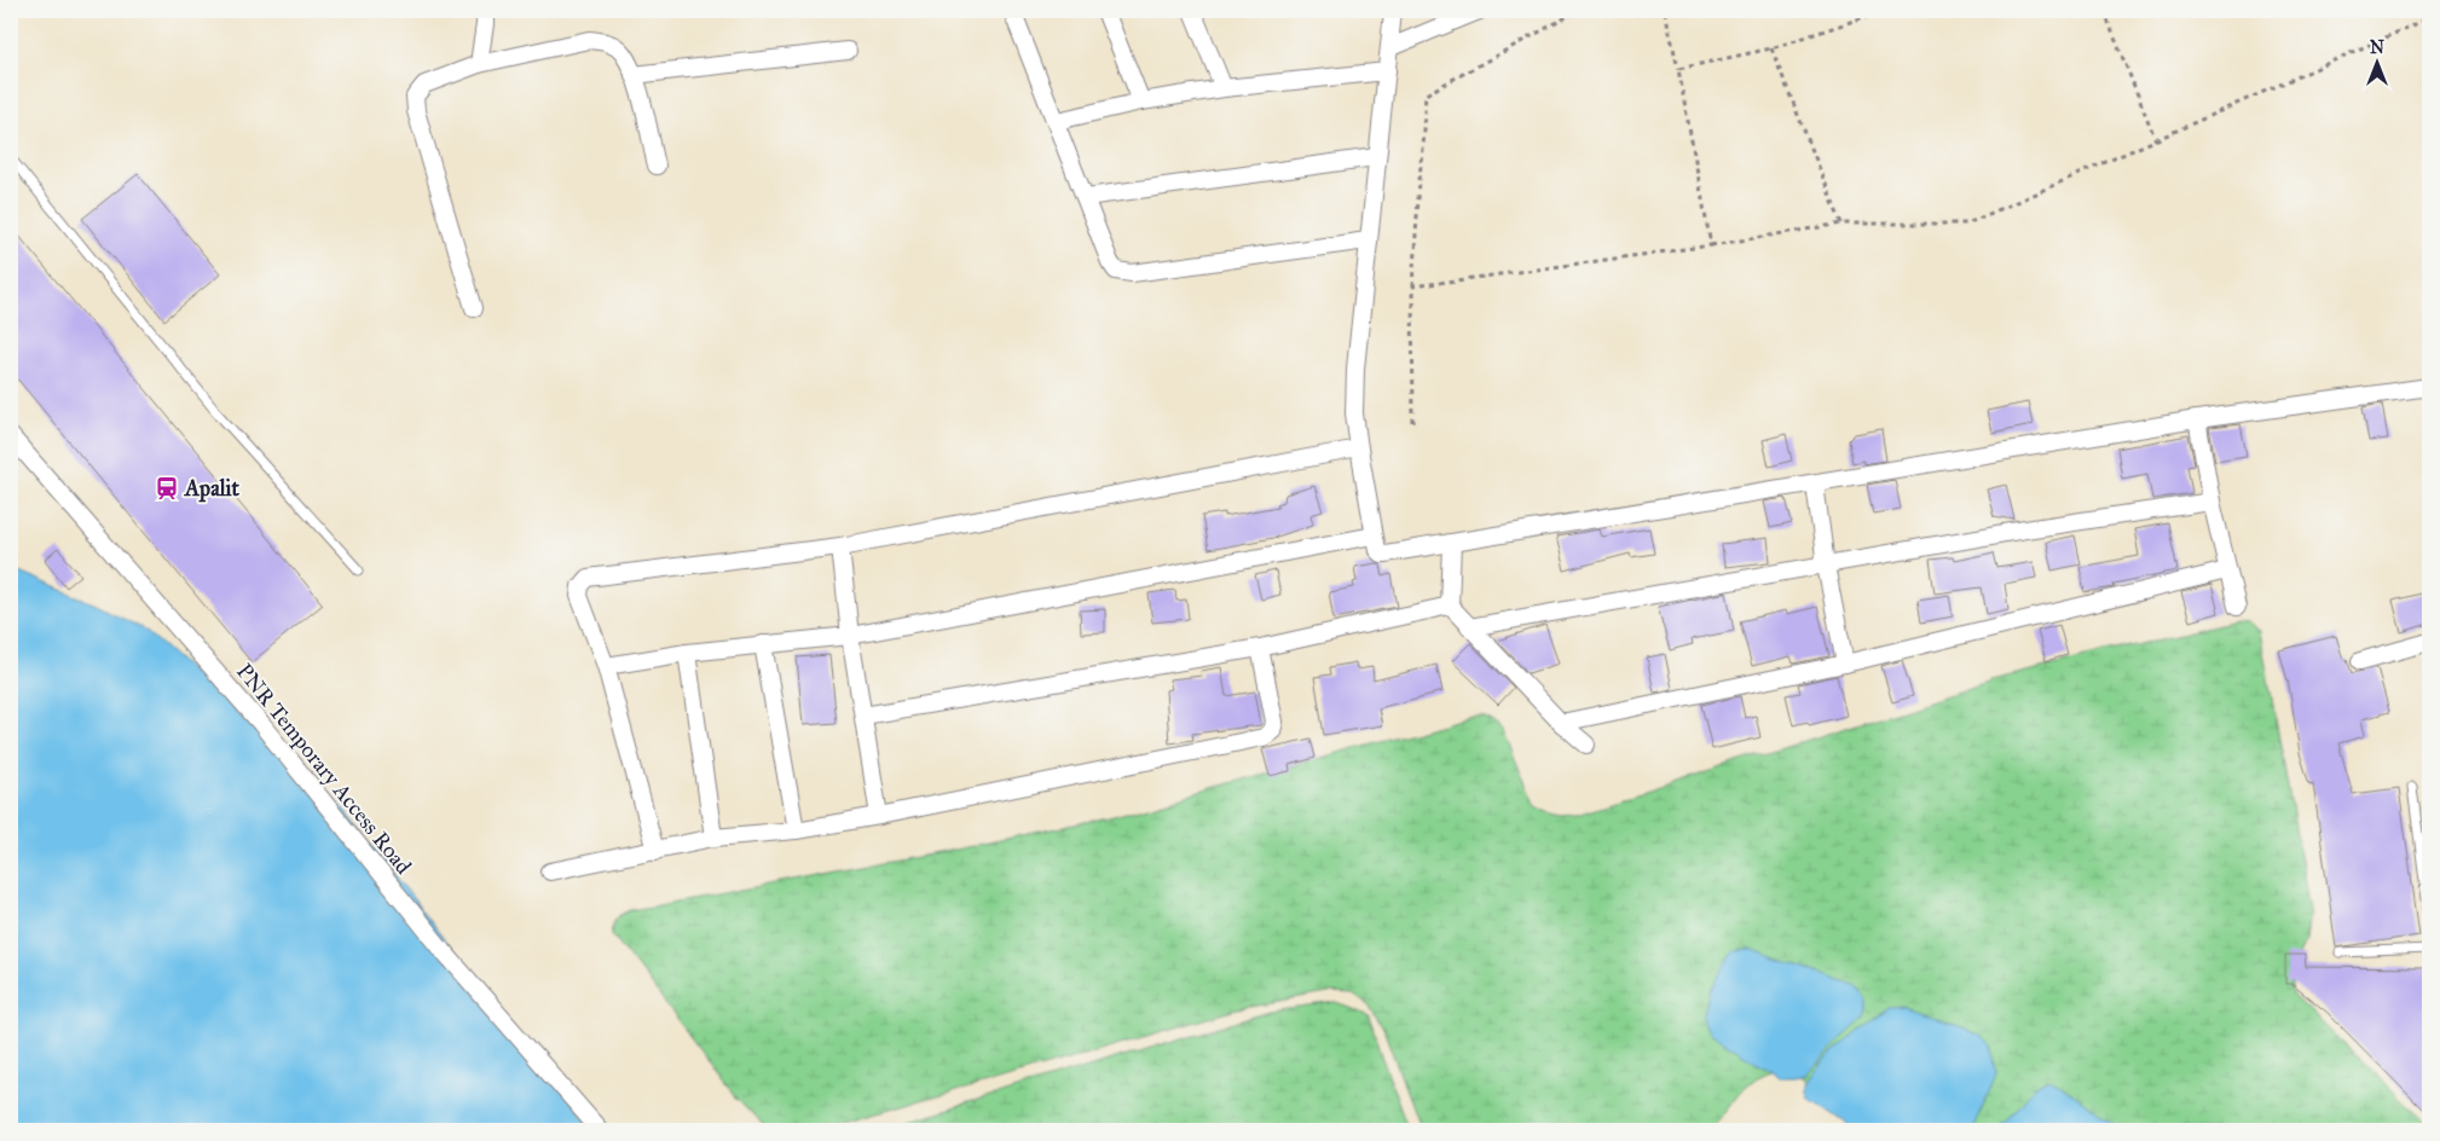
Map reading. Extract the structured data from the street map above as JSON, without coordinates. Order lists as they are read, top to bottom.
{
  "streets": {
    "street": ["PNR Temporary Access Road"]
  },
  "places": {
    "station": ["Apalit"]
  },
  "north": "top"
}
